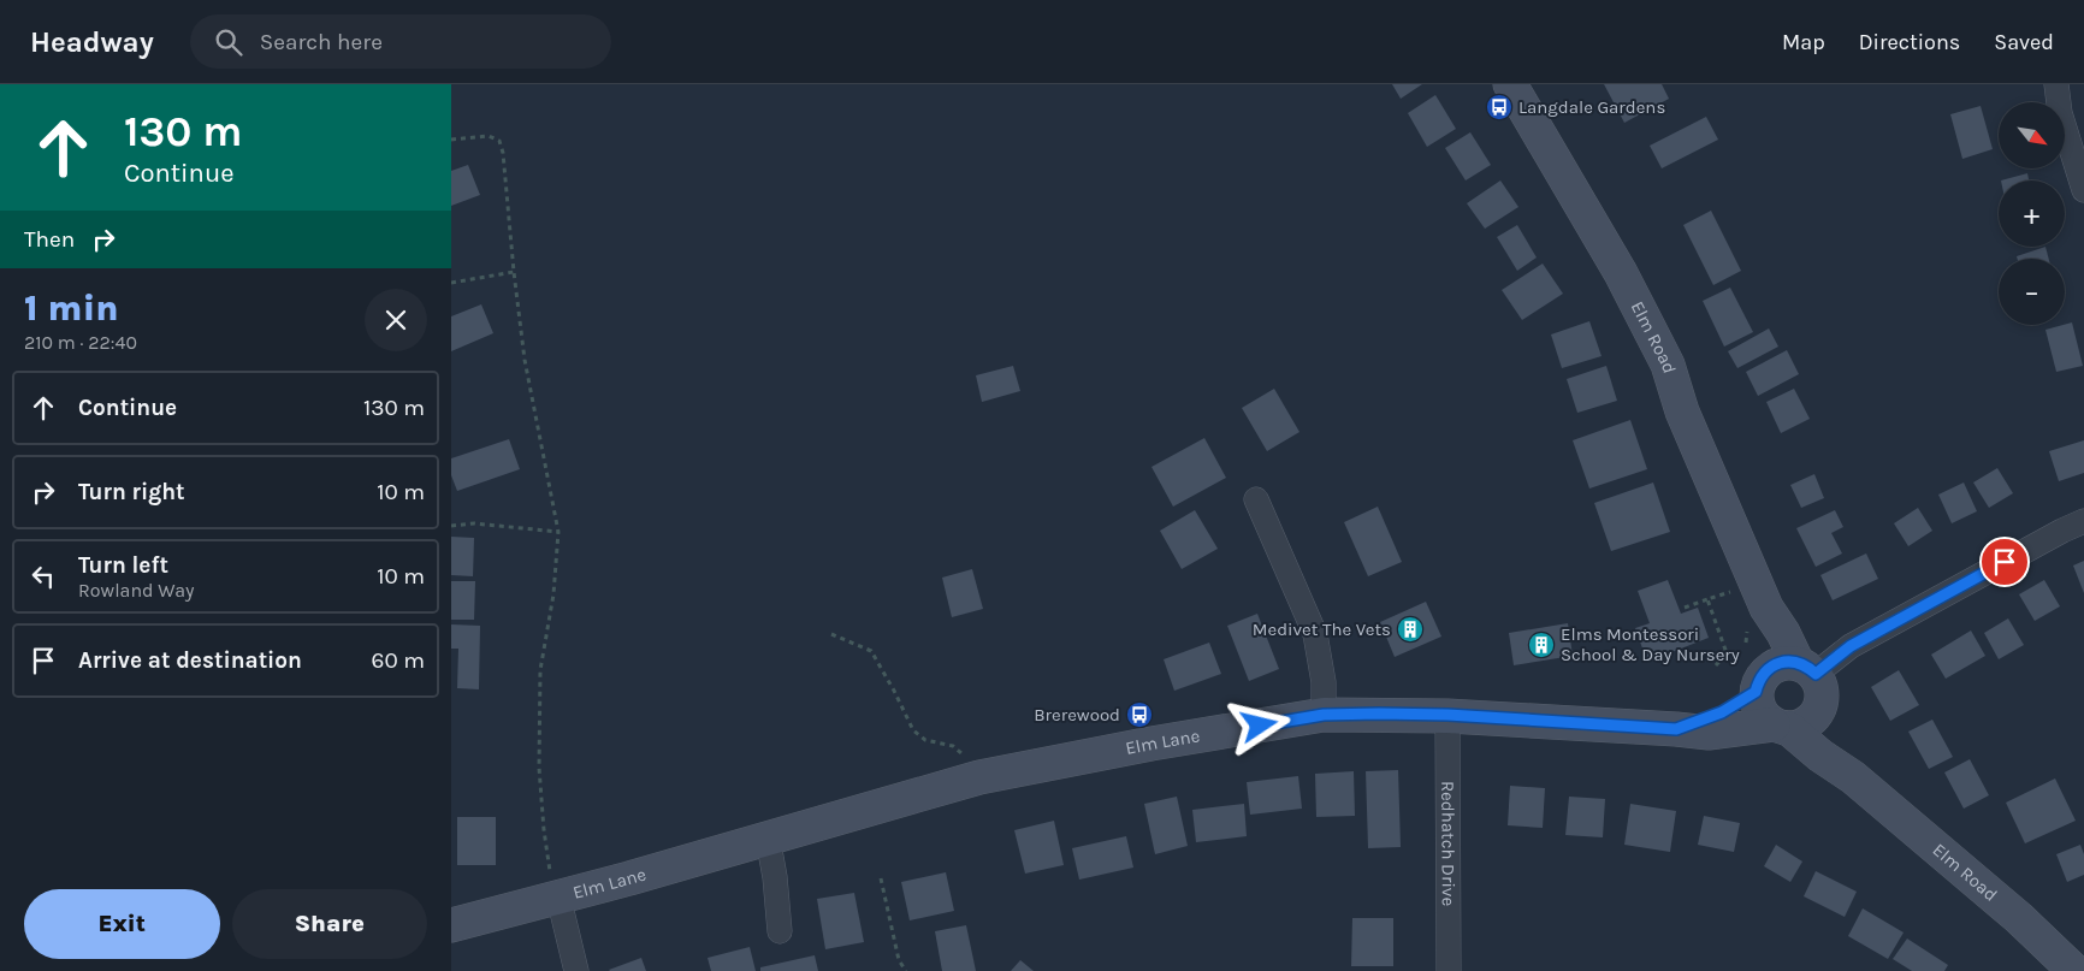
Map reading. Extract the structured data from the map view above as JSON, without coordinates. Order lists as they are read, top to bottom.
{
  "streets": {
    "street": ["Elm Road", "Elm Lane", "Redhatch Drive"]
  },
  "crossings": [
    ["Elm Road", "Elm Lane"],
    ["Elm Lane", "Redhatch Drive"]
  ],
  "places": {
    "bus stop": ["Langdale Gardens", "Brerewood"],
    "building": ["Medivet The Vets", "Elms Montessori School & Day Nursery"]
  },
  "north": "bottom right",
  "page": {
    "header": "Headway",
    "search": "Search here",
    "nav": ["Map", "Directions", "Saved"],
    "turn": ["130 m", "Continue"],
    "map_buttons": ["+", "−"],
    "then": "Then",
    "heading": ["1 min", "210 m · 22:40"],
    "list": [
      {
        "name": "Continue",
        "value": "130 m"
      },
      {
        "name": "Turn right",
        "value": "10 m"
      },
      {
        "name": "Turn left",
        "note": "Rowland Way",
        "value": "10 m"
      },
      {
        "name": "Arrive at destination",
        "value": "60 m"
      }
    ],
    "buttons": ["Exit", "Share"]
  }
}
